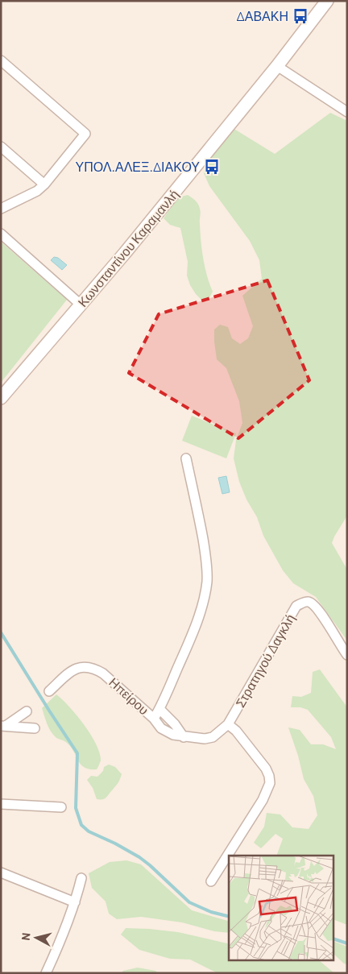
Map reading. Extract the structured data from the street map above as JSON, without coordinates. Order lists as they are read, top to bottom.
{
  "streets": {
    "main road": ["Κωνσταντίνου Καραμανλή"],
    "street": ["Στρατηγού Δαγκλή", "Ηπείρου"]
  },
  "crossings": [
    ["Στρατηγού Δαγκλή", "Ηπείρου"]
  ],
  "places": {
    "bus stop": ["ΔΑΒΑΚΗ", "ΥΠΟΛ.ΑΛΕΞ.ΔΙΑΚΟΥ"]
  },
  "north": "left"
}
